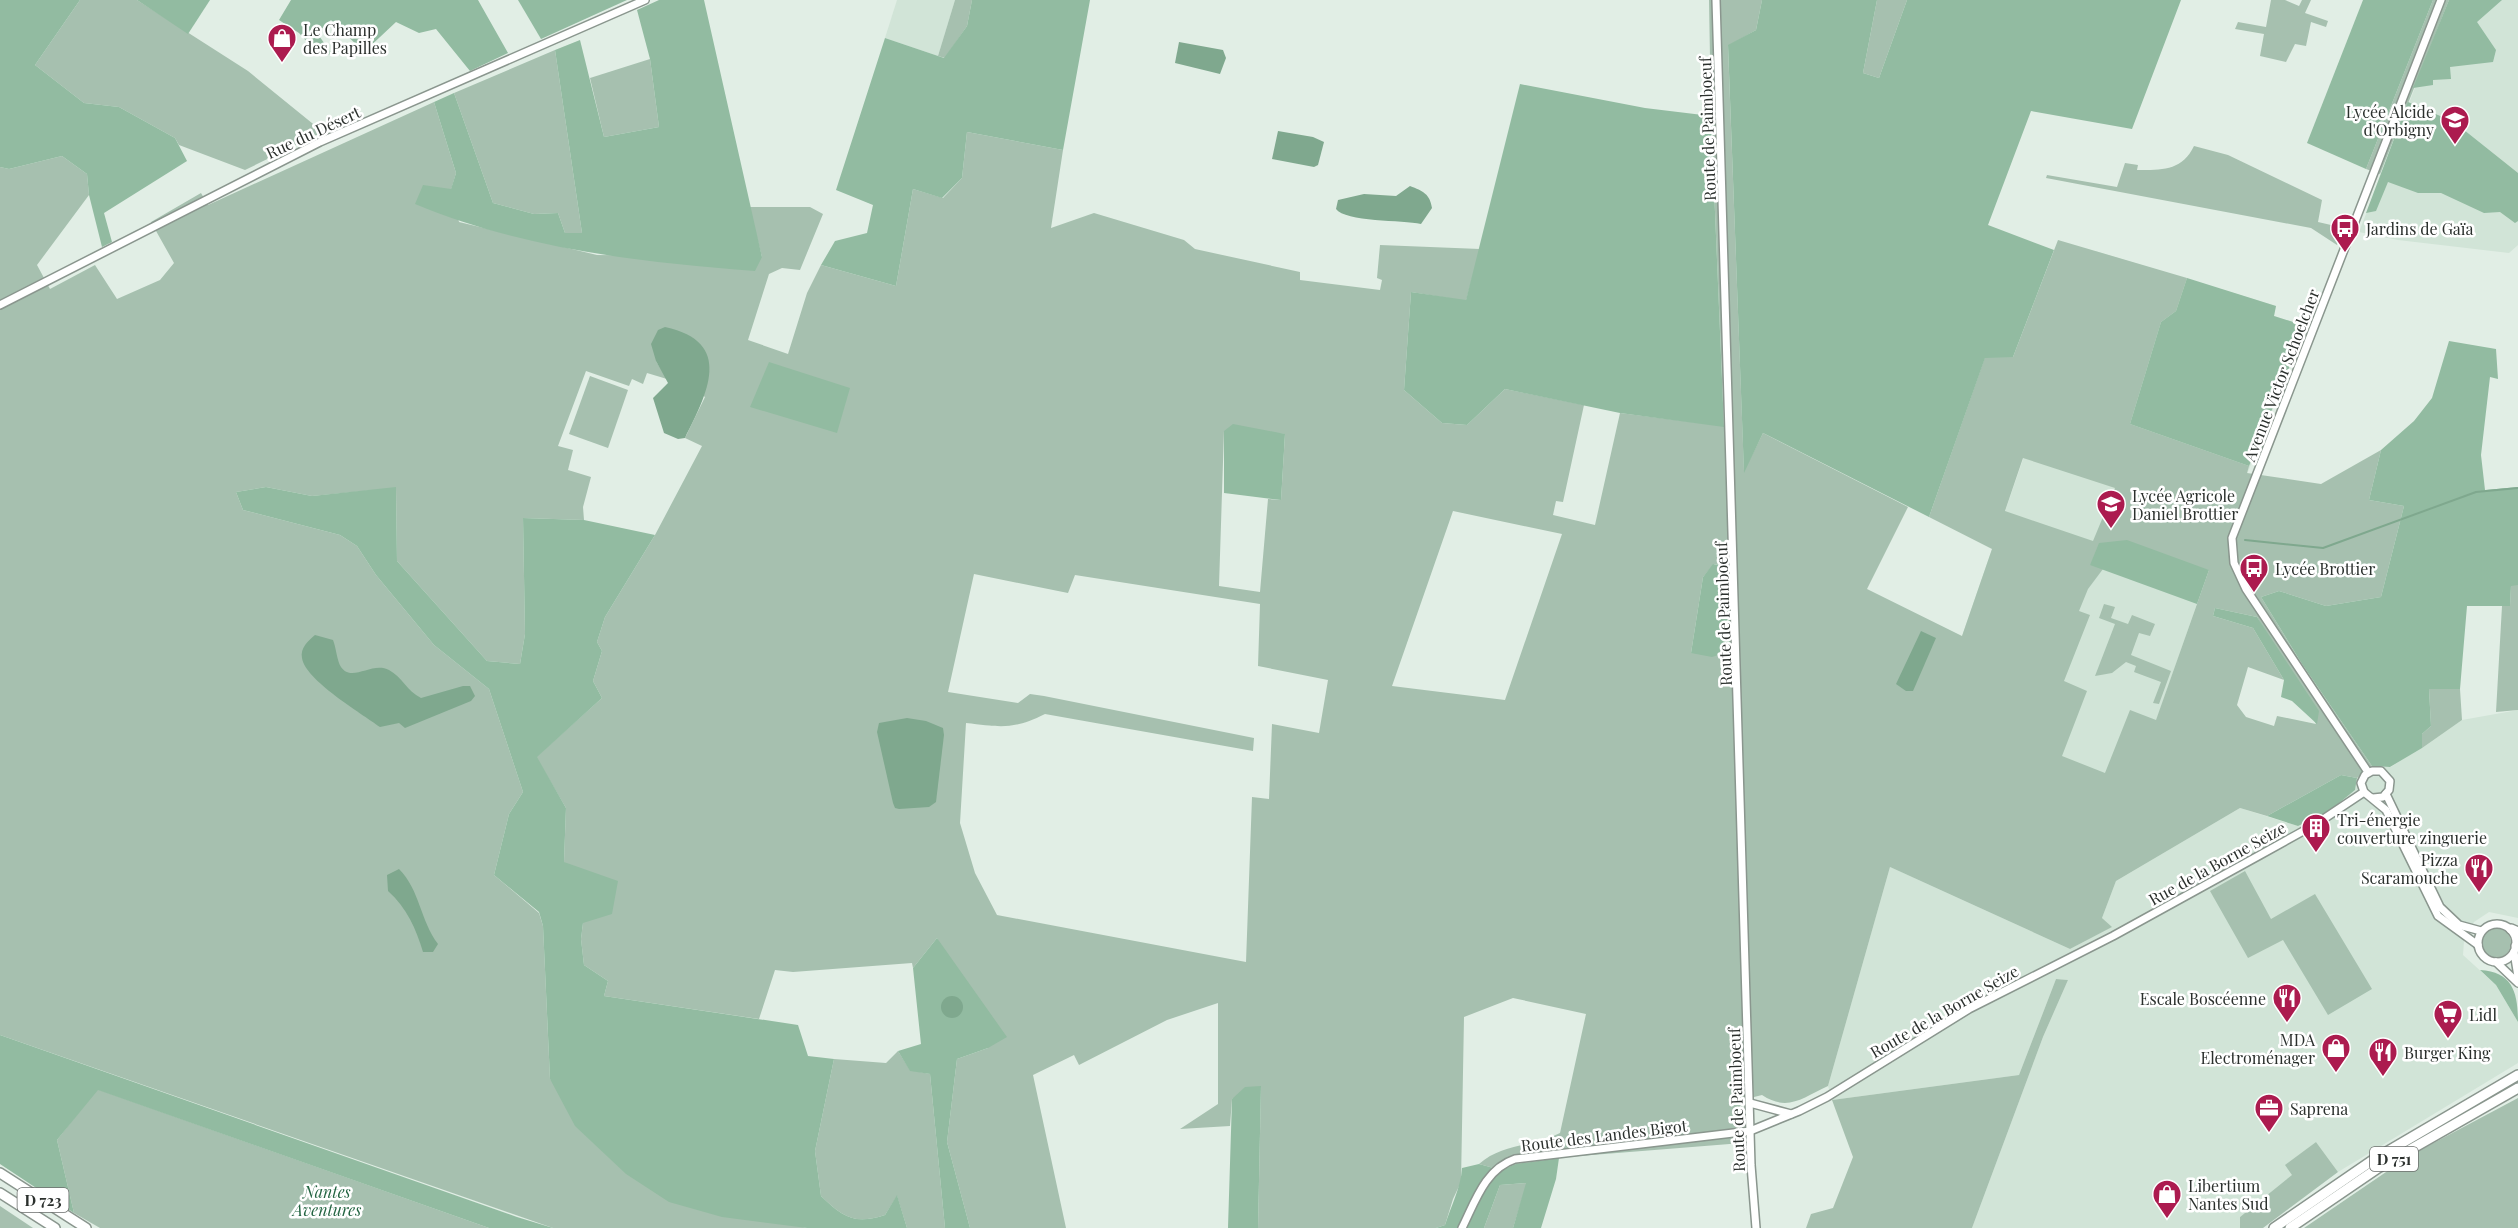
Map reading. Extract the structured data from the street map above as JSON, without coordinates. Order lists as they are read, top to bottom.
{
  "streets": {
    "highway": ["D 751", "D 723"],
    "street": [
      "Route de Paimboeuf",
      "Rue du Désert",
      "Avenue Victor Schoelcher",
      "Rue de la Borne Seize",
      "Route de la Borne Seize",
      "Route des Landes Bigot"
    ]
  },
  "crossings": [
    ["Route de Paimboeuf", "Route des Landes Bigot"],
    ["Avenue Victor Schoelcher", "Rue de la Borne Seize"],
    ["Rue de la Borne Seize", "Route de la Borne Seize"]
  ],
  "parks": ["Nantes Aventures"],
  "places": {
    "shop": ["Le Champ des Papilles", "MDA Electroménager", "Libertium Nantes Sud"],
    "school or university": ["Lycée Alcide d'Orbigny", "Lycée Agricole Daniel Brottier"],
    "bus stop": ["Jardins de Gaïa", "Lycée Brottier"],
    "building": ["Tri-énergie couverture zinguerie"],
    "restaurant": ["Pizza Scaramouche", "Escale Boscéenne", "Burger King"],
    "supermarket": ["Lidl"],
    "office": ["Saprena"]
  }
}
